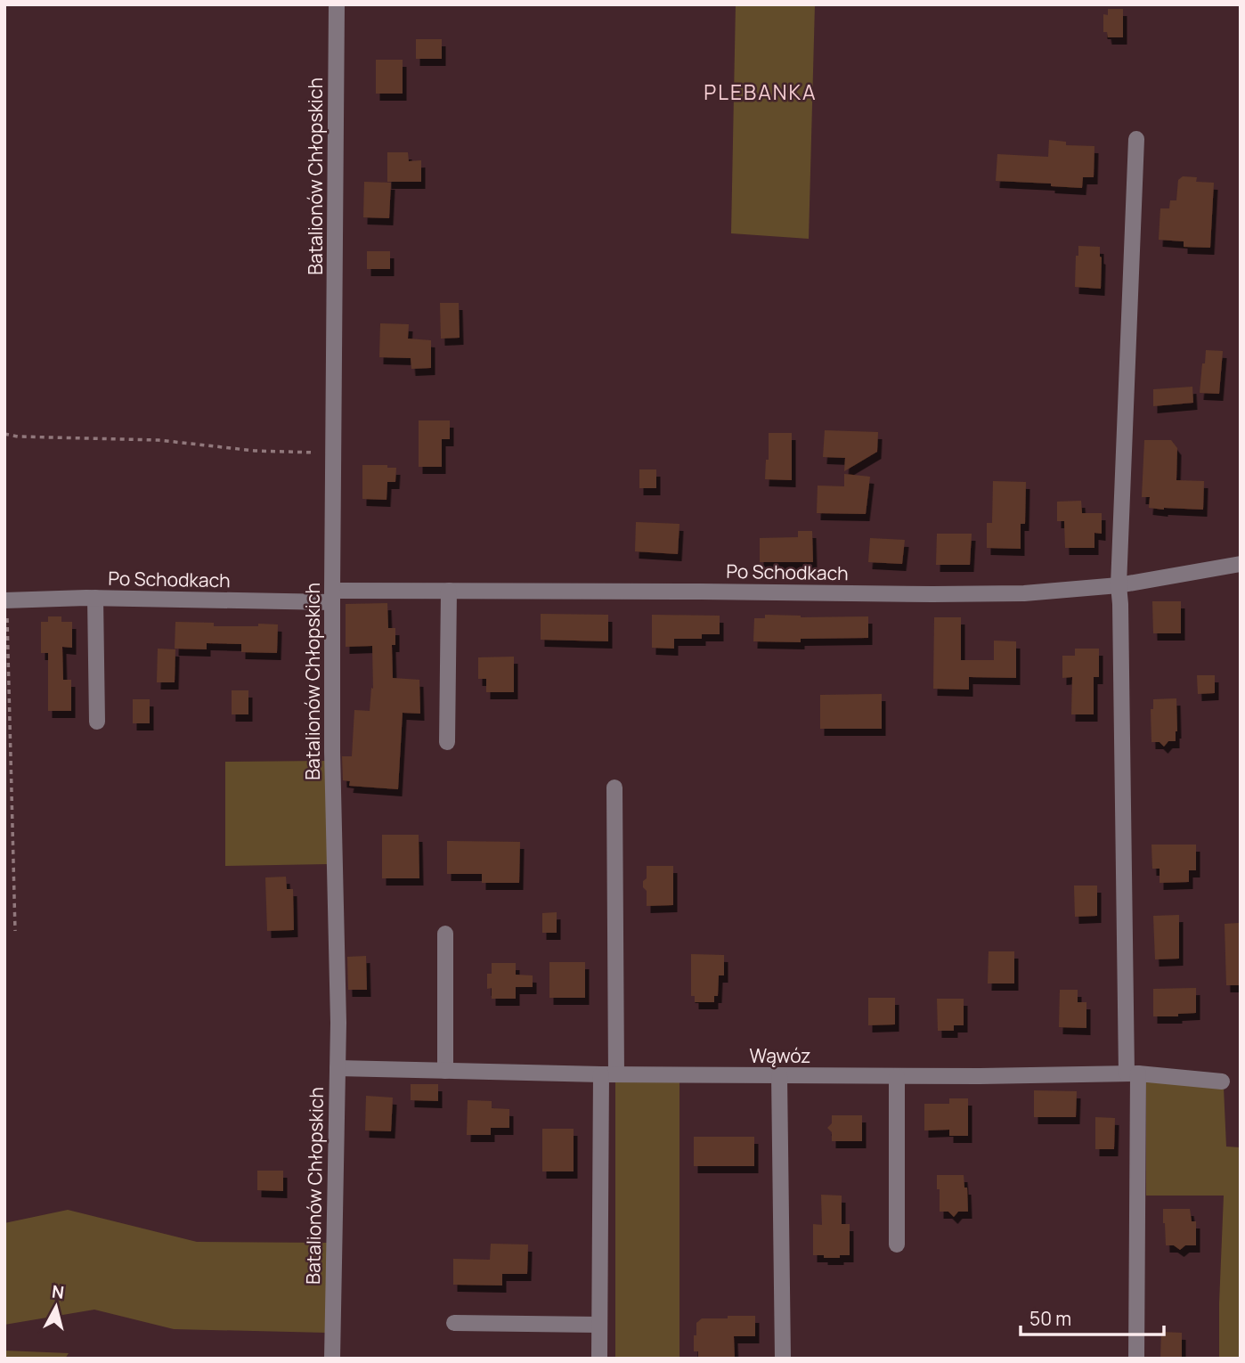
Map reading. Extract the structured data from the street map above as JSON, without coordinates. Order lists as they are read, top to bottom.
{
  "streets": {
    "street": ["Batalionów Chłopskich", "Po Schodkach", "Wąwóz"]
  },
  "crossings": [
    ["Batalionów Chłopskich", "Po Schodkach"],
    ["Batalionów Chłopskich", "Wąwóz"]
  ],
  "districts": ["PLEBANKA"],
  "scale_bar": "50 m",
  "north": "top"
}
